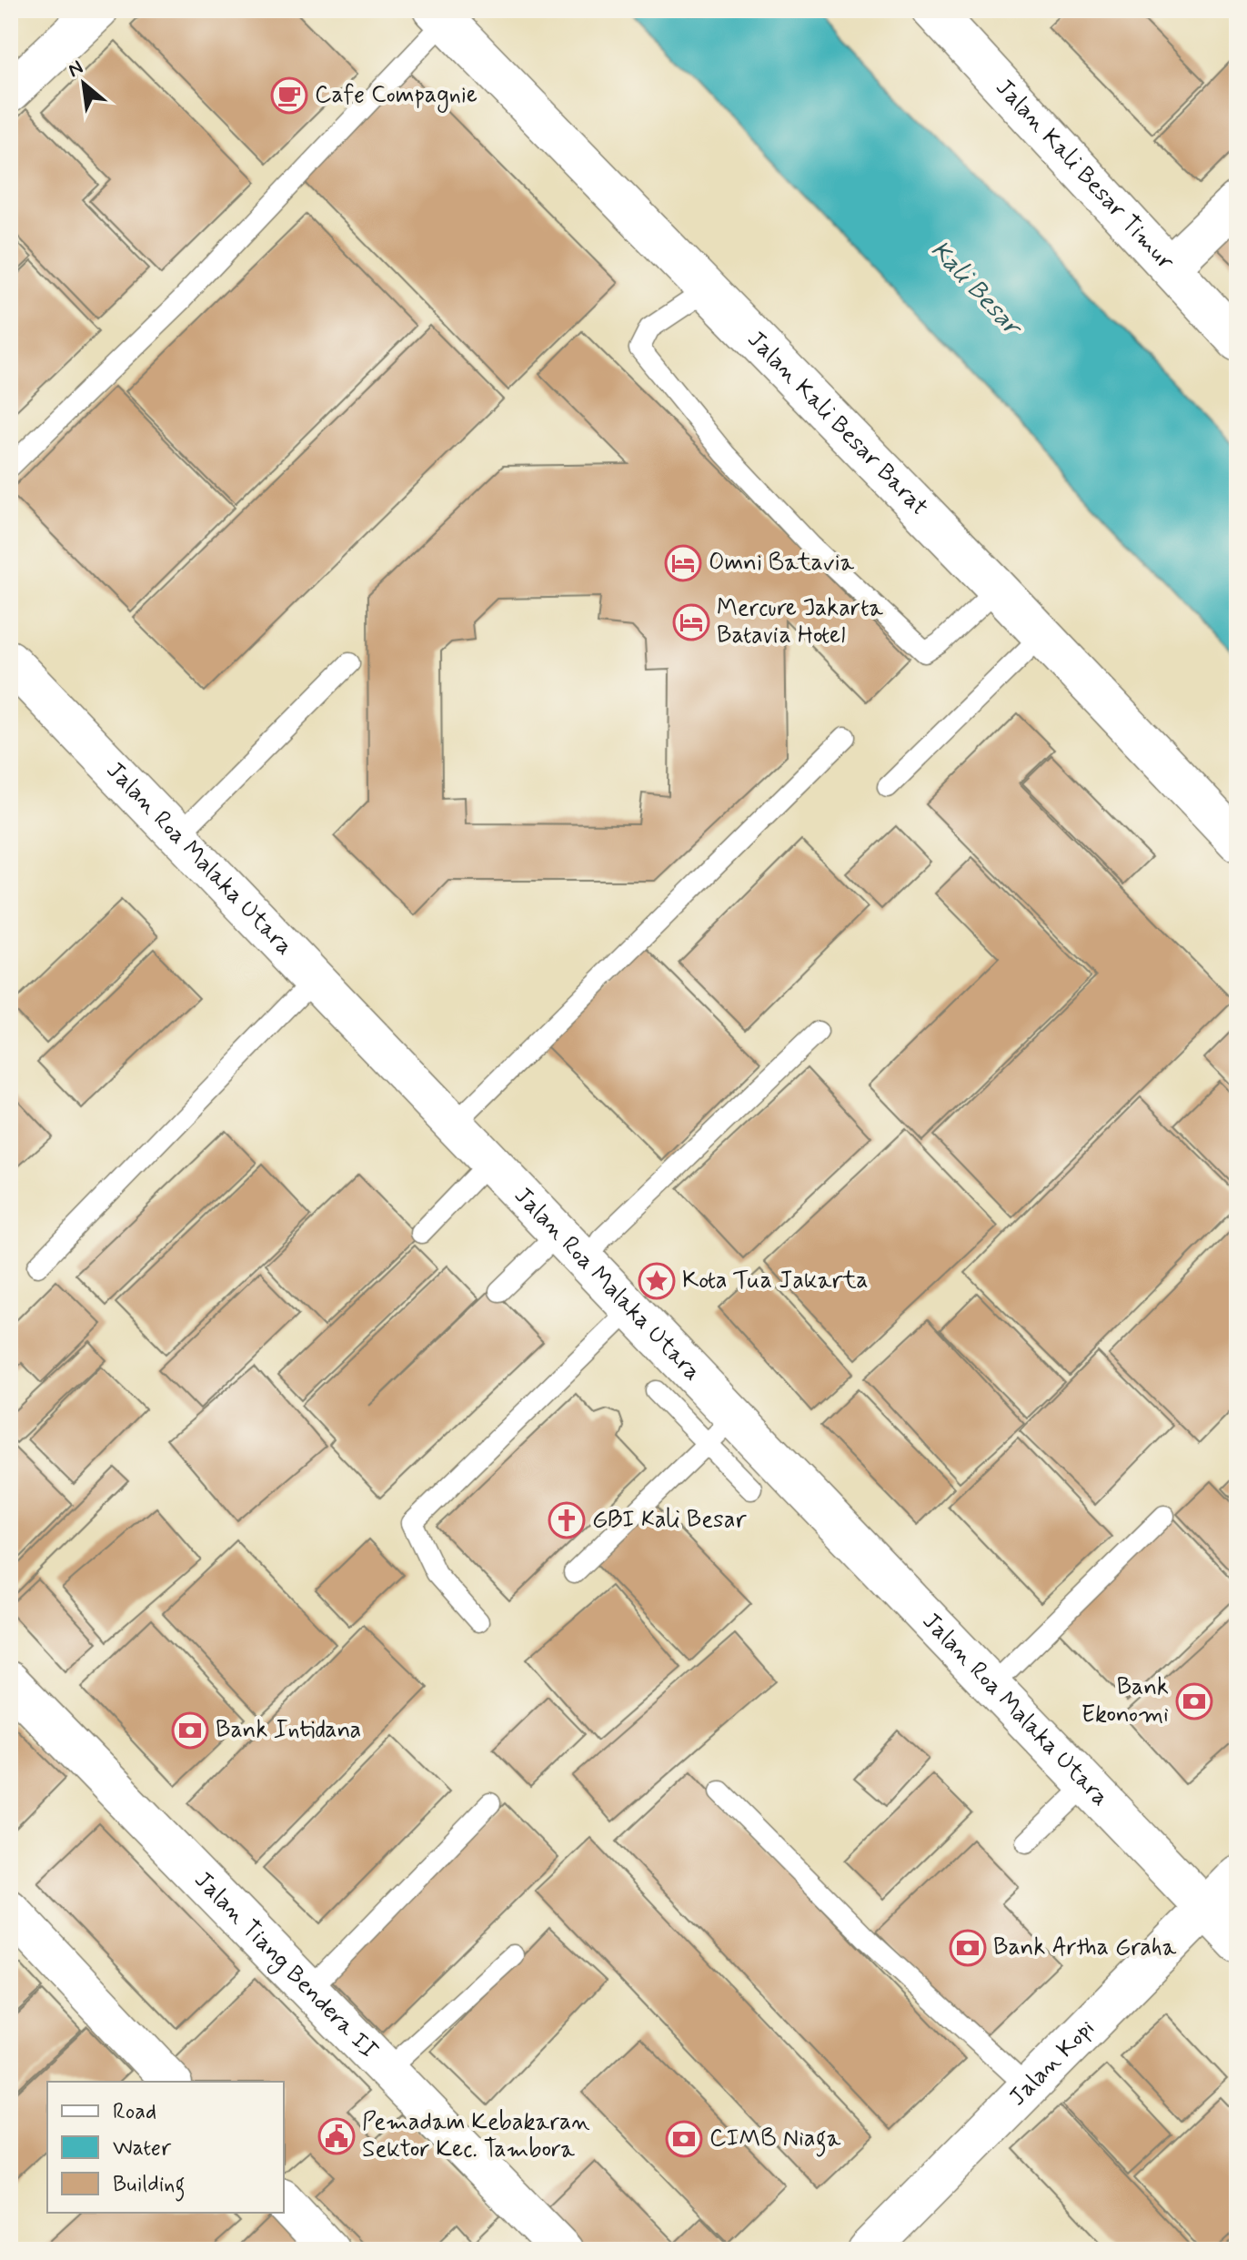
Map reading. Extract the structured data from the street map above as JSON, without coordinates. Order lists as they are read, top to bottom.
{
  "streets": {
    "street": [
      "Jalan Kali Besar Timur",
      "Jalan Kali Besar Barat",
      "Jalan Roa Malaka Utara",
      "Jalan Tiang Bendera II",
      "Jalan Kopi"
    ]
  },
  "crossings": [
    ["Jalan Roa Malaka Utara", "Jalan Kopi"]
  ],
  "water": ["Kali Besar"],
  "places": {
    "cafe": ["Cafe Compagnie"],
    "hotel": ["Omni Batavia", "Mercure Jakarta Batavia Hotel"],
    "place": ["Kota Tua Jakarta"],
    "church": ["GBI Kali Besar"],
    "bank": [
      "Bank Ekonomi",
      "Bank Intidana",
      "Bank Artha Graha",
      "CIMB Niaga"
    ],
    "public building": ["Pemadam Kebakaran Sektor Kec. Tambora"]
  },
  "legend": ["Road", "Water", "Building"],
  "north": "top left"
}
